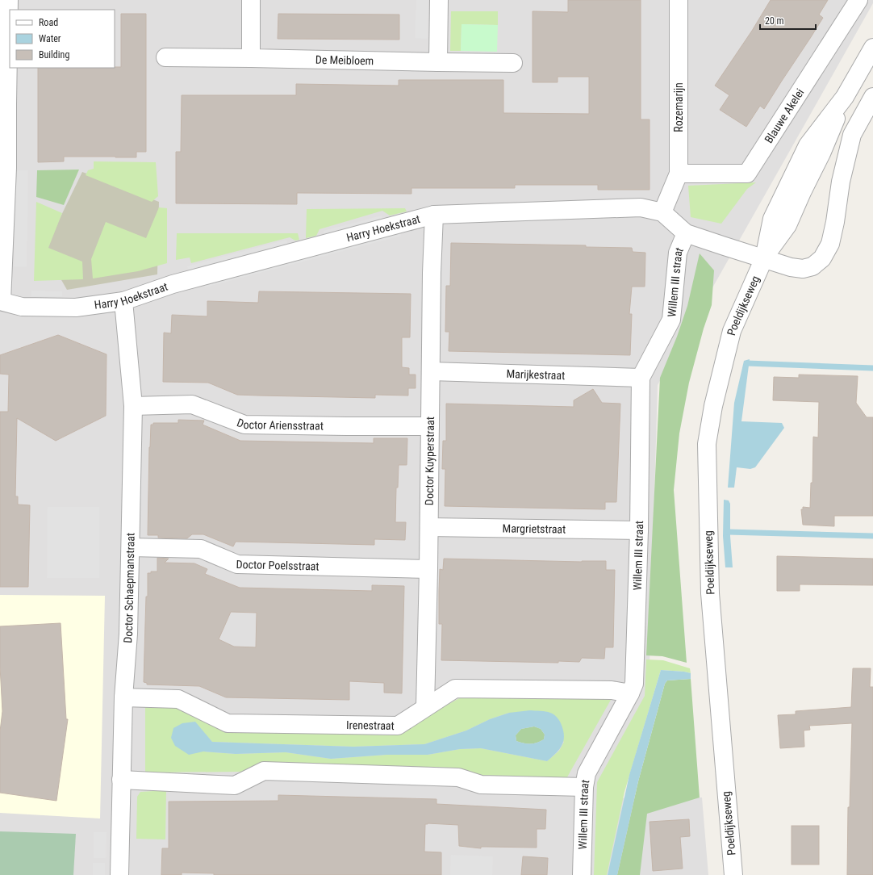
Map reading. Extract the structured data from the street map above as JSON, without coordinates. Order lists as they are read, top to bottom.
{
  "streets": {
    "street": [
      "De Meibloem",
      "Rozemarijn",
      "Blauwe Akelei",
      "Harry Hoekstraat",
      "Willem III straat",
      "Poeldijkseweg",
      "Marijkestraat",
      "Doctor Ariensstraat",
      "Doctor Kuyperstraat",
      "Margrietstraat",
      "Doctor Poelsstraat",
      "Doctor Schaepmanstraat",
      "Irenestraat"
    ]
  },
  "crossings": [
    ["Rozemarijn", "Blauwe Akelei"],
    ["Rozemarijn", "Harry Hoekstraat"],
    ["Harry Hoekstraat", "Willem III straat"],
    ["Harry Hoekstraat", "Poeldijkseweg"],
    ["Harry Hoekstraat", "Doctor Kuyperstraat"],
    ["Harry Hoekstraat", "Doctor Schaepmanstraat"],
    ["Willem III straat", "Marijkestraat"],
    ["Willem III straat", "Margrietstraat"],
    ["Willem III straat", "Irenestraat"],
    ["Marijkestraat", "Doctor Kuyperstraat"],
    ["Doctor Ariensstraat", "Doctor Kuyperstraat"],
    ["Doctor Ariensstraat", "Doctor Schaepmanstraat"],
    ["Doctor Kuyperstraat", "Margrietstraat"],
    ["Doctor Kuyperstraat", "Doctor Poelsstraat"],
    ["Doctor Kuyperstraat", "Irenestraat"],
    ["Doctor Poelsstraat", "Doctor Schaepmanstraat"],
    ["Doctor Schaepmanstraat", "Irenestraat"]
  ],
  "legend": ["Road", "Water", "Building"],
  "scale_bar": "20 m"
}
